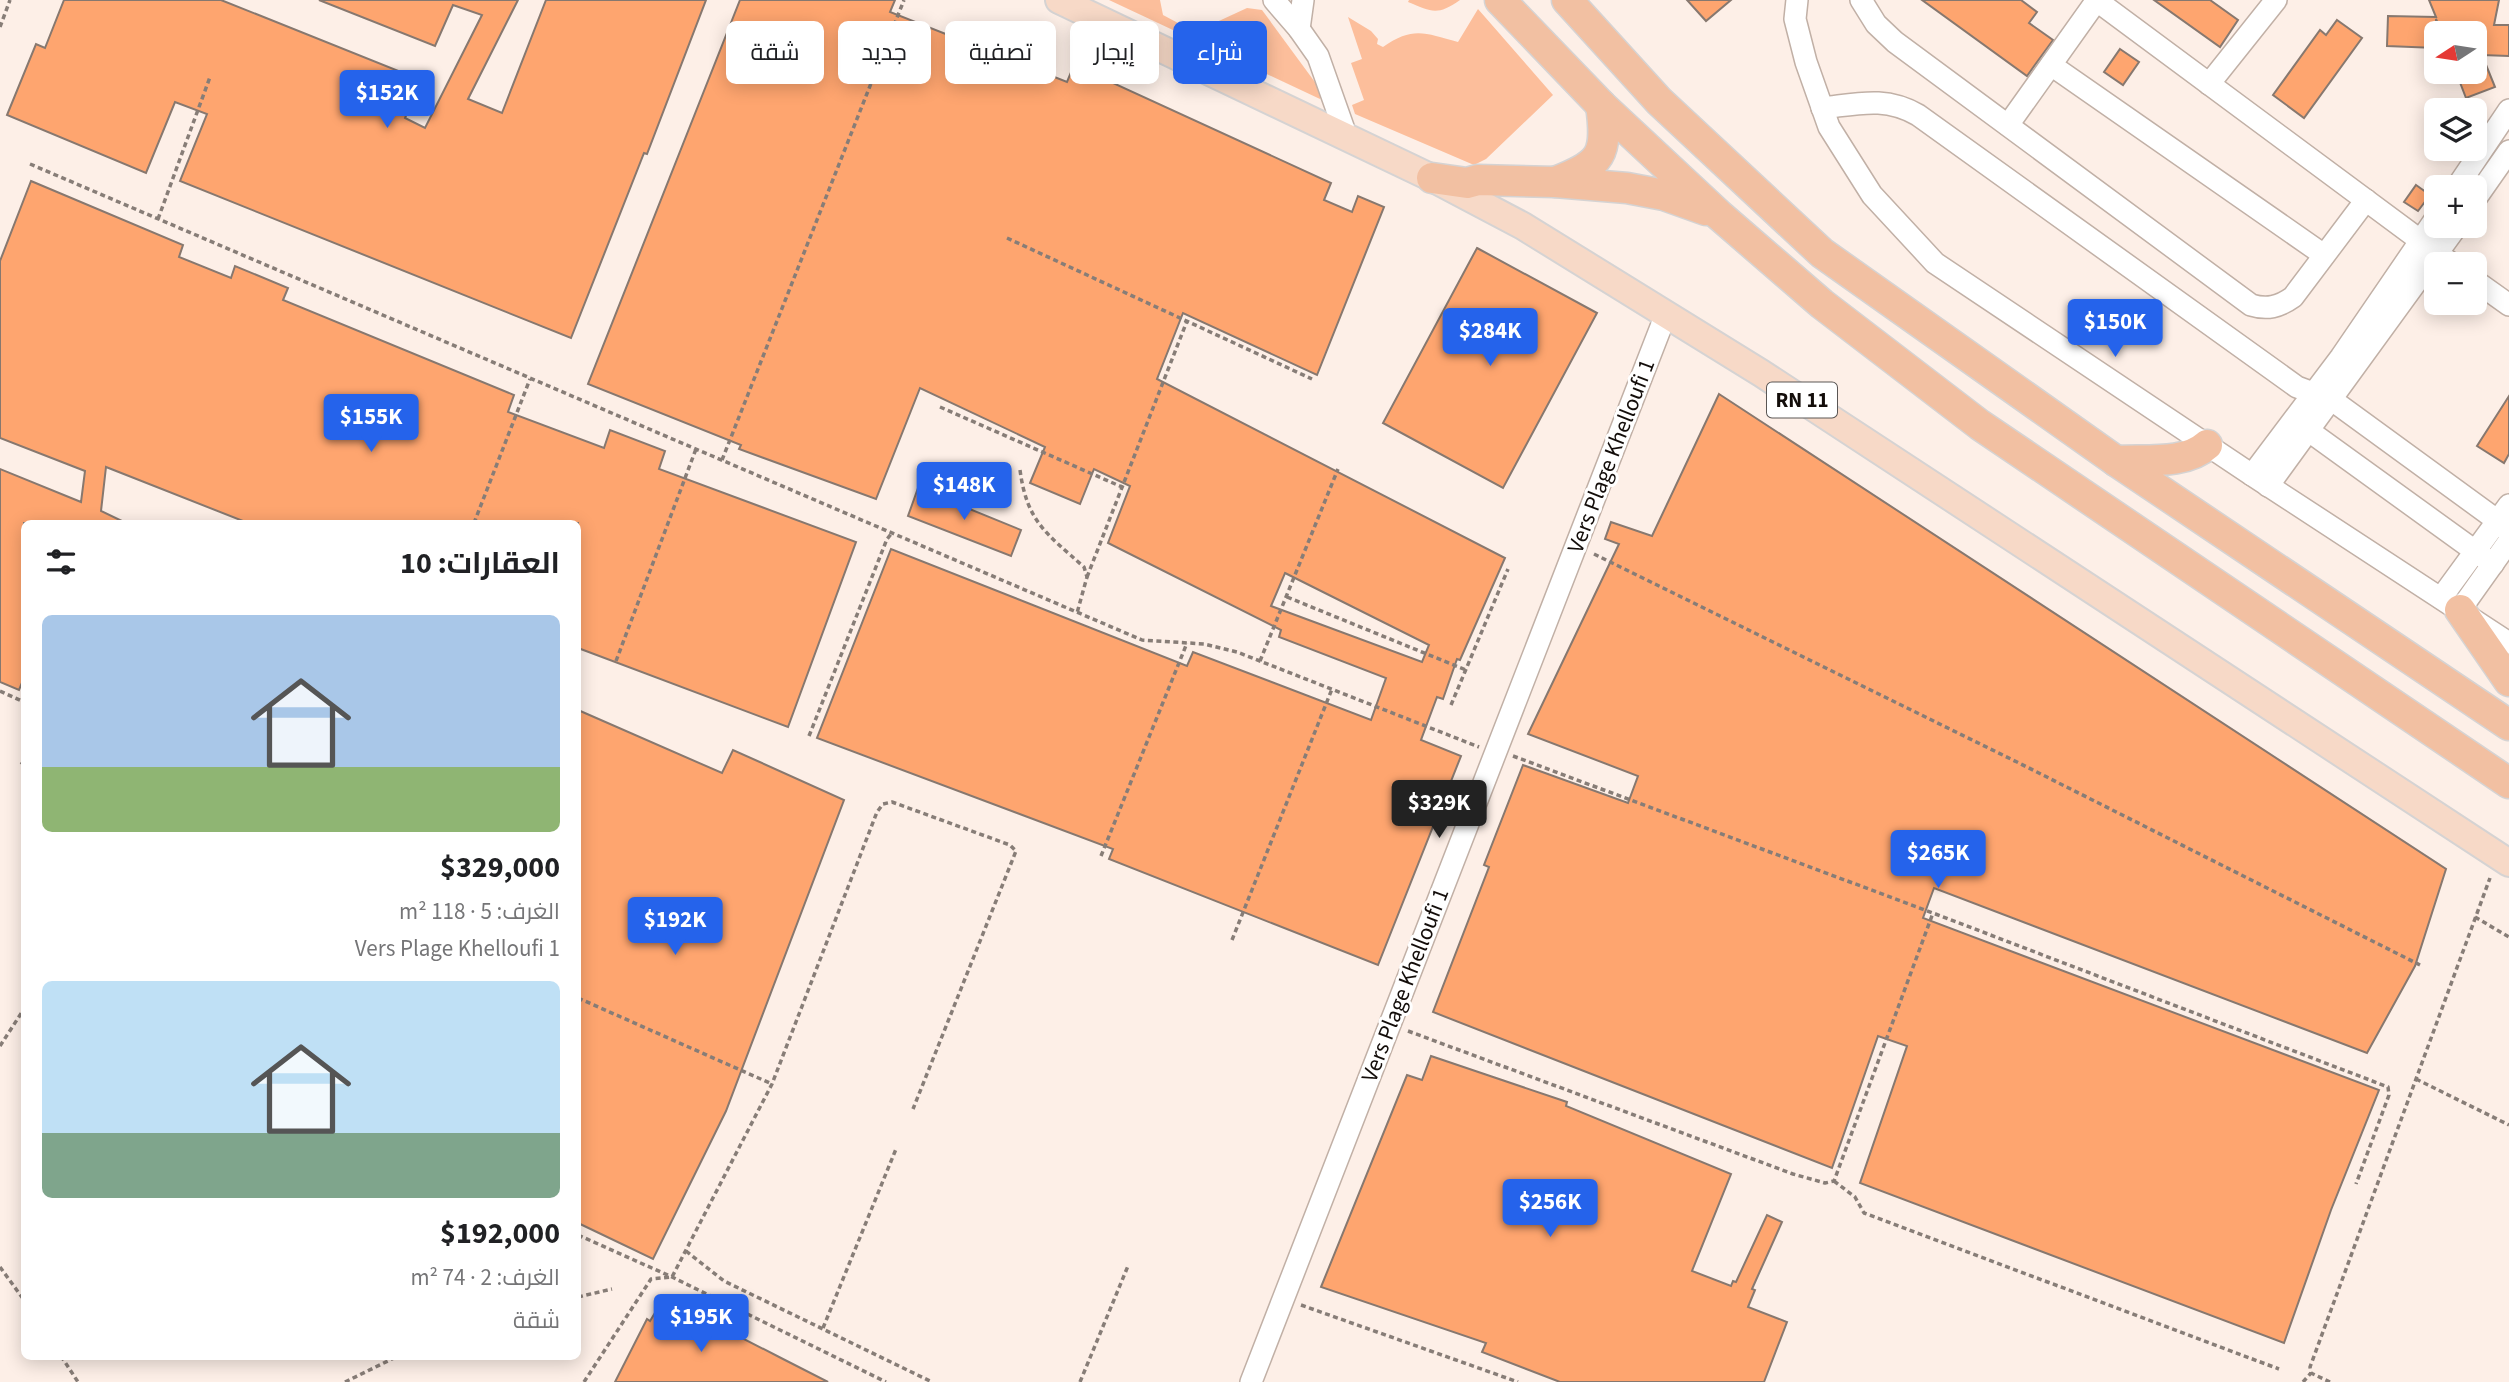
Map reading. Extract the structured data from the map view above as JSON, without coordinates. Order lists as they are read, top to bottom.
{
  "streets": {
    "main road": ["RN 11"],
    "street": ["Vers Plage Khelloufi 1"]
  },
  "crossings": [
    ["RN 11", "Vers Plage Khelloufi 1"]
  ],
  "north": "left",
  "page": {
    "map_buttons": ["+", "−"],
    "chip": [
      "شراء",
      "إيجار",
      "تصفية",
      "جديد",
      "شقة"
    ],
    "price": [
      "$152K",
      "$150K",
      "$284K",
      "$155K",
      "$148K",
      "$329K",
      "$265K",
      "$192K",
      "$256K",
      "$195K"
    ],
    "heading": "العقارات: 10",
    "list": [
      {
        "name": "$329,000",
        "note": "الغرف: 5 · 118 m² · Vers Plage Khelloufi 1"
      },
      {
        "name": "$192,000",
        "note": "الغرف: 2 · 74 m² · شقة"
      }
    ]
  }
}
